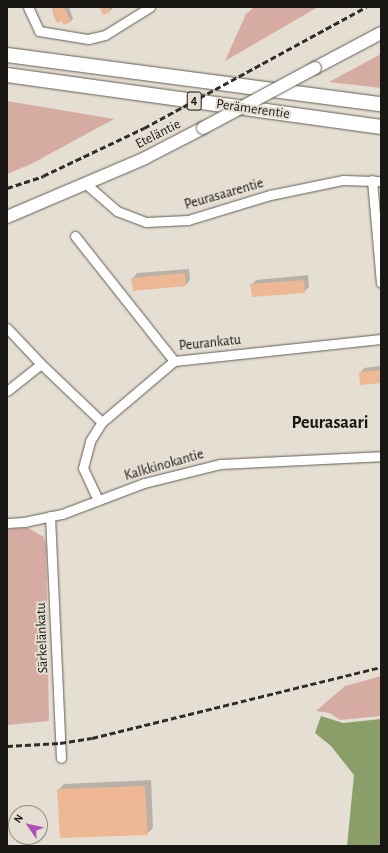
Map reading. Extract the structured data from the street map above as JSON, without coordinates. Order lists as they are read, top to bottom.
{
  "streets": {
    "highway": ["4", "Perämerentie"],
    "main road": ["Eteläntie"],
    "street": [
      "Peurasaarentie",
      "Peurankatu",
      "Kalkkinokantie",
      "Särkelänkatu"
    ]
  },
  "crossings": [
    ["Eteläntie", "Peurasaarentie"],
    ["Peurankatu", "Kalkkinokantie"],
    ["Kalkkinokantie", "Särkelänkatu"]
  ],
  "districts": ["Peurasaari"],
  "north": "top left"
}
